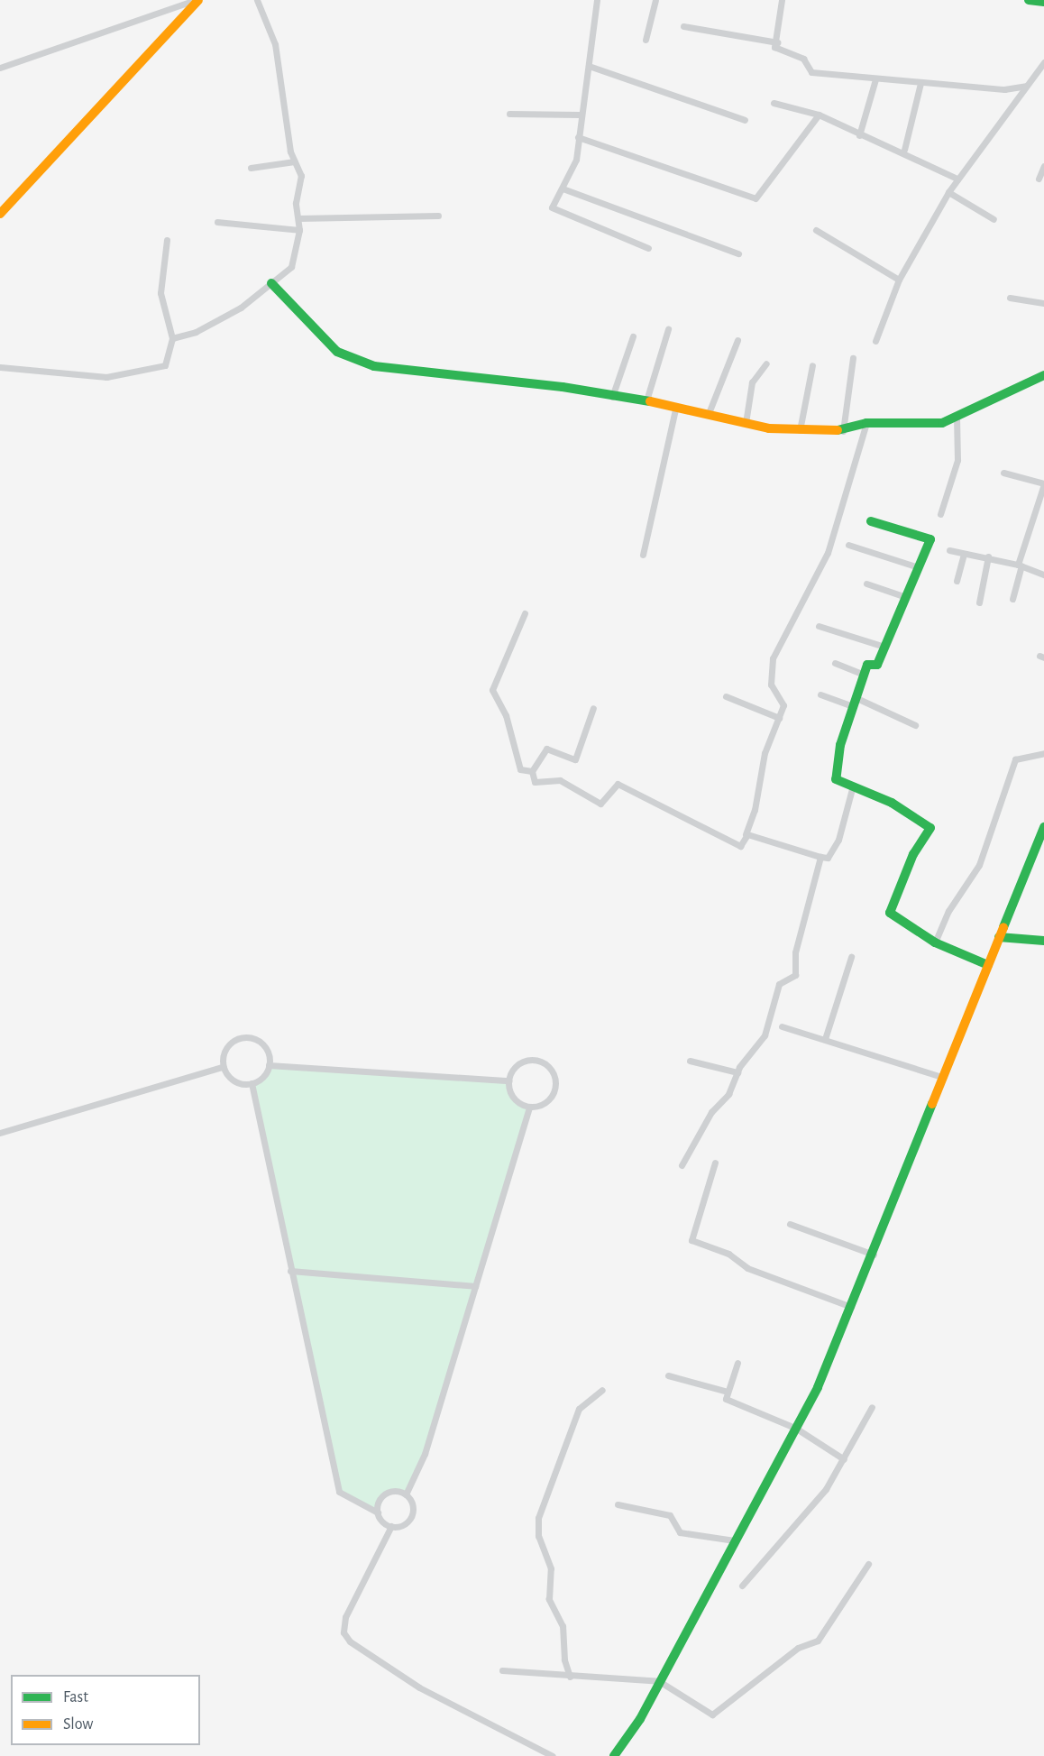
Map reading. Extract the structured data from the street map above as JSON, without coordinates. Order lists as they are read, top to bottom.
{
  "legend": ["Fast", "Slow"]
}
